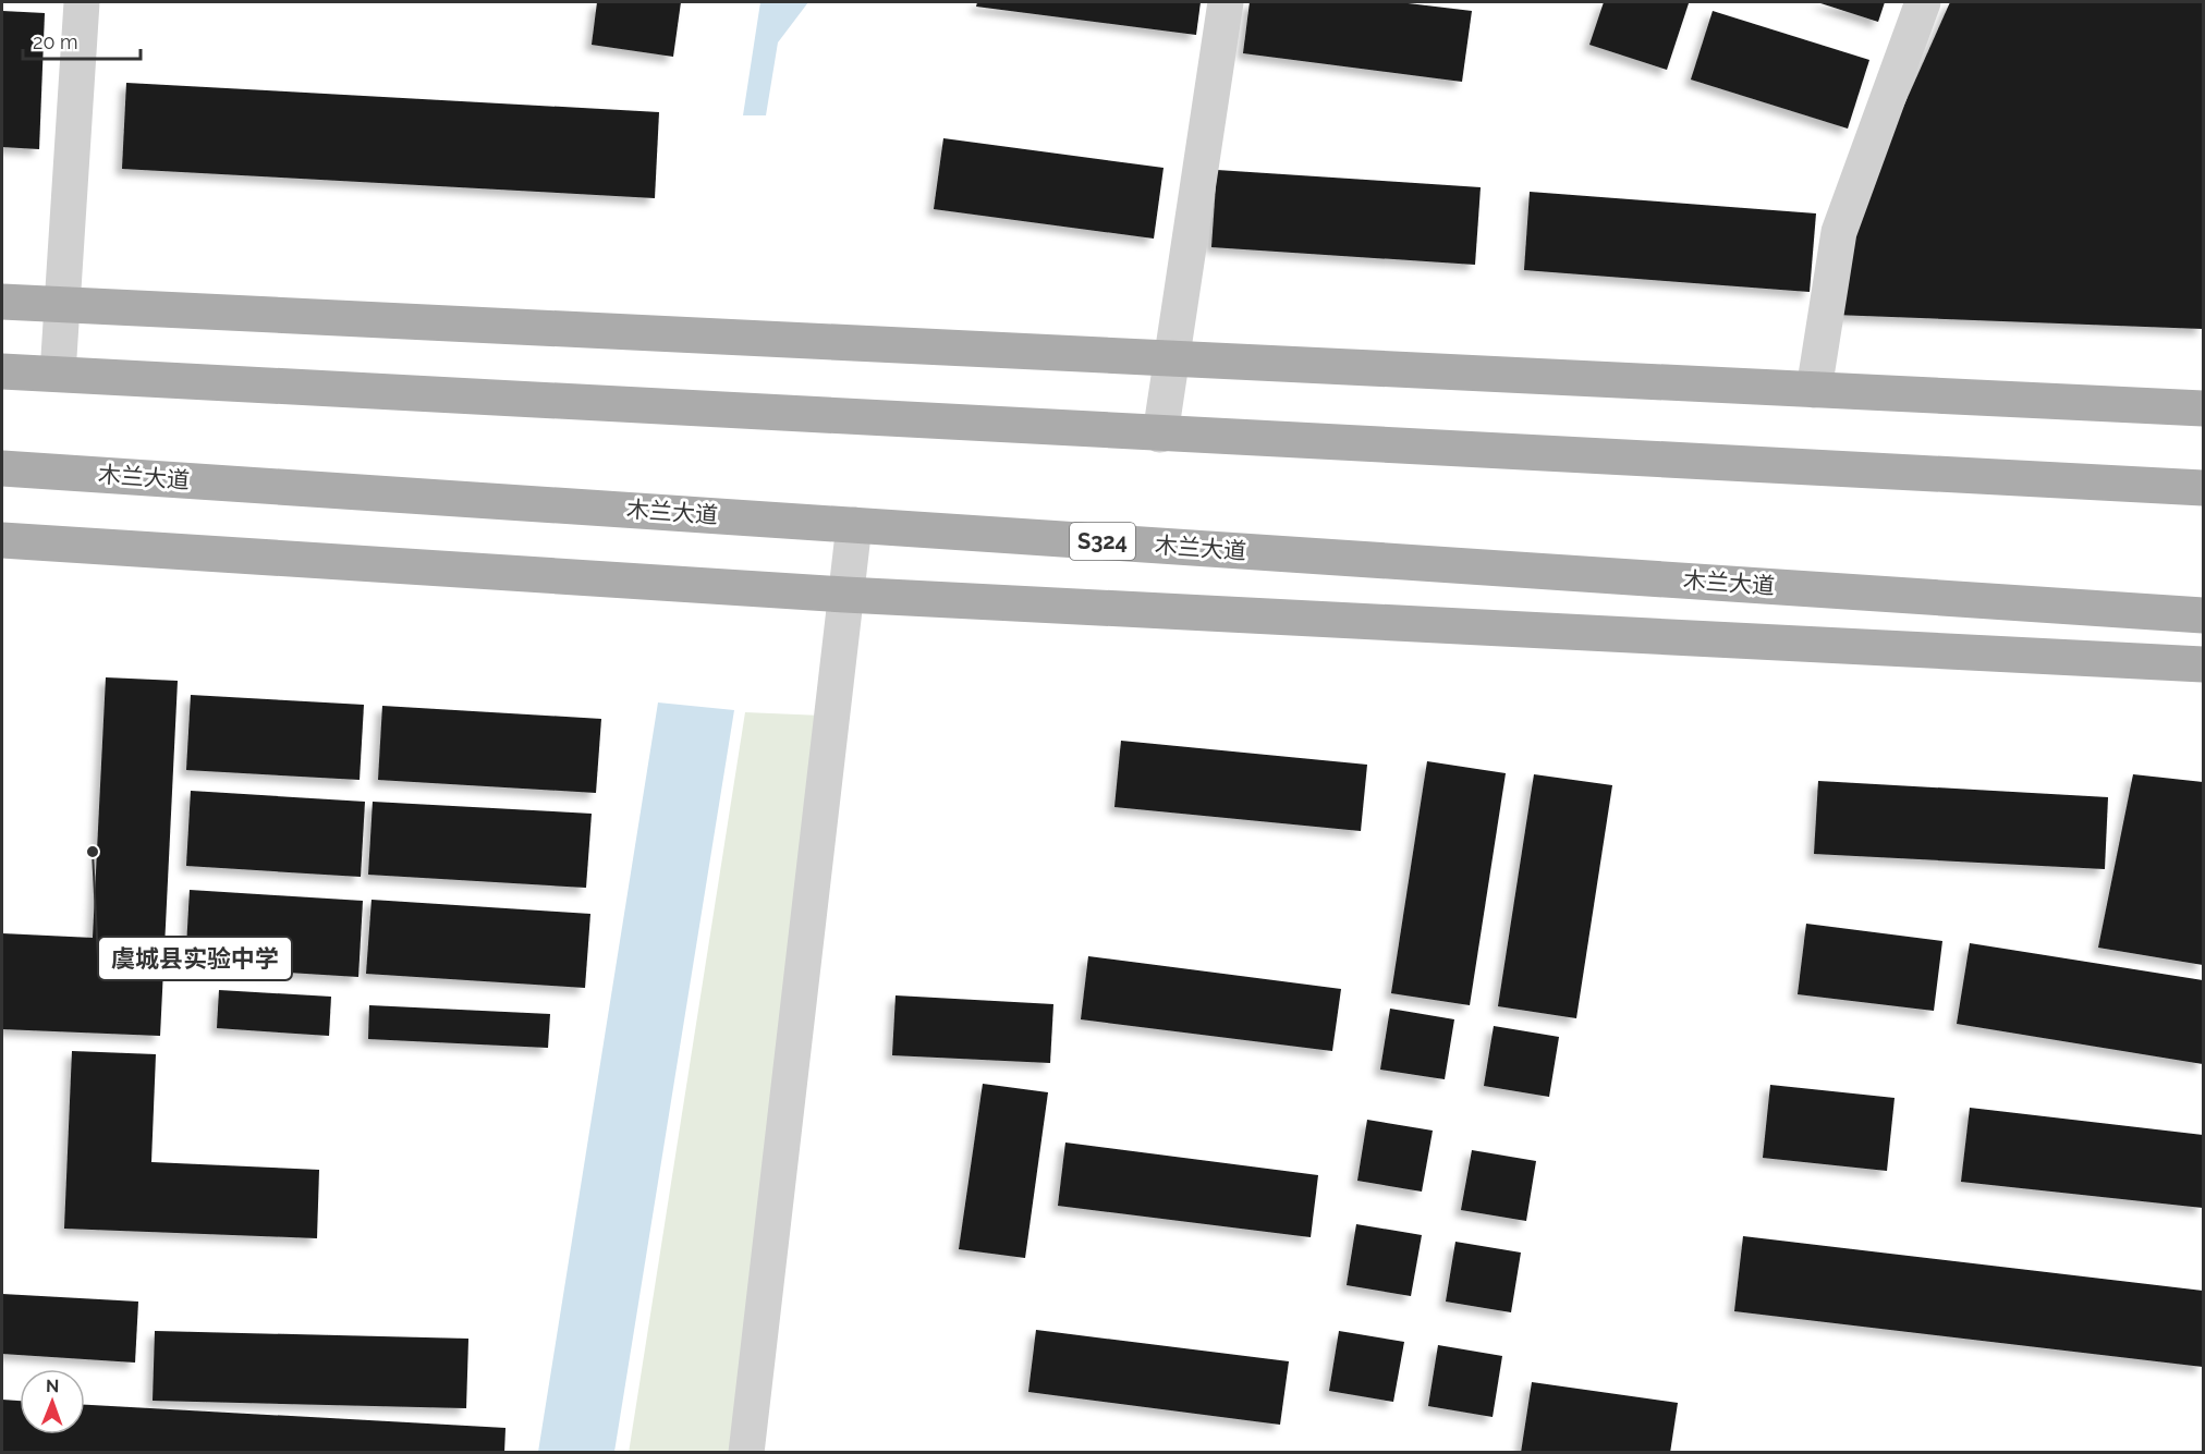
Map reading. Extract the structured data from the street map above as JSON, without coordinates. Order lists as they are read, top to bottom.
{
  "streets": {
    "main road": ["木兰大道", "S324"]
  },
  "places": ["虞城县实验中学"],
  "scale_bar": "20 m",
  "north": "top"
}
